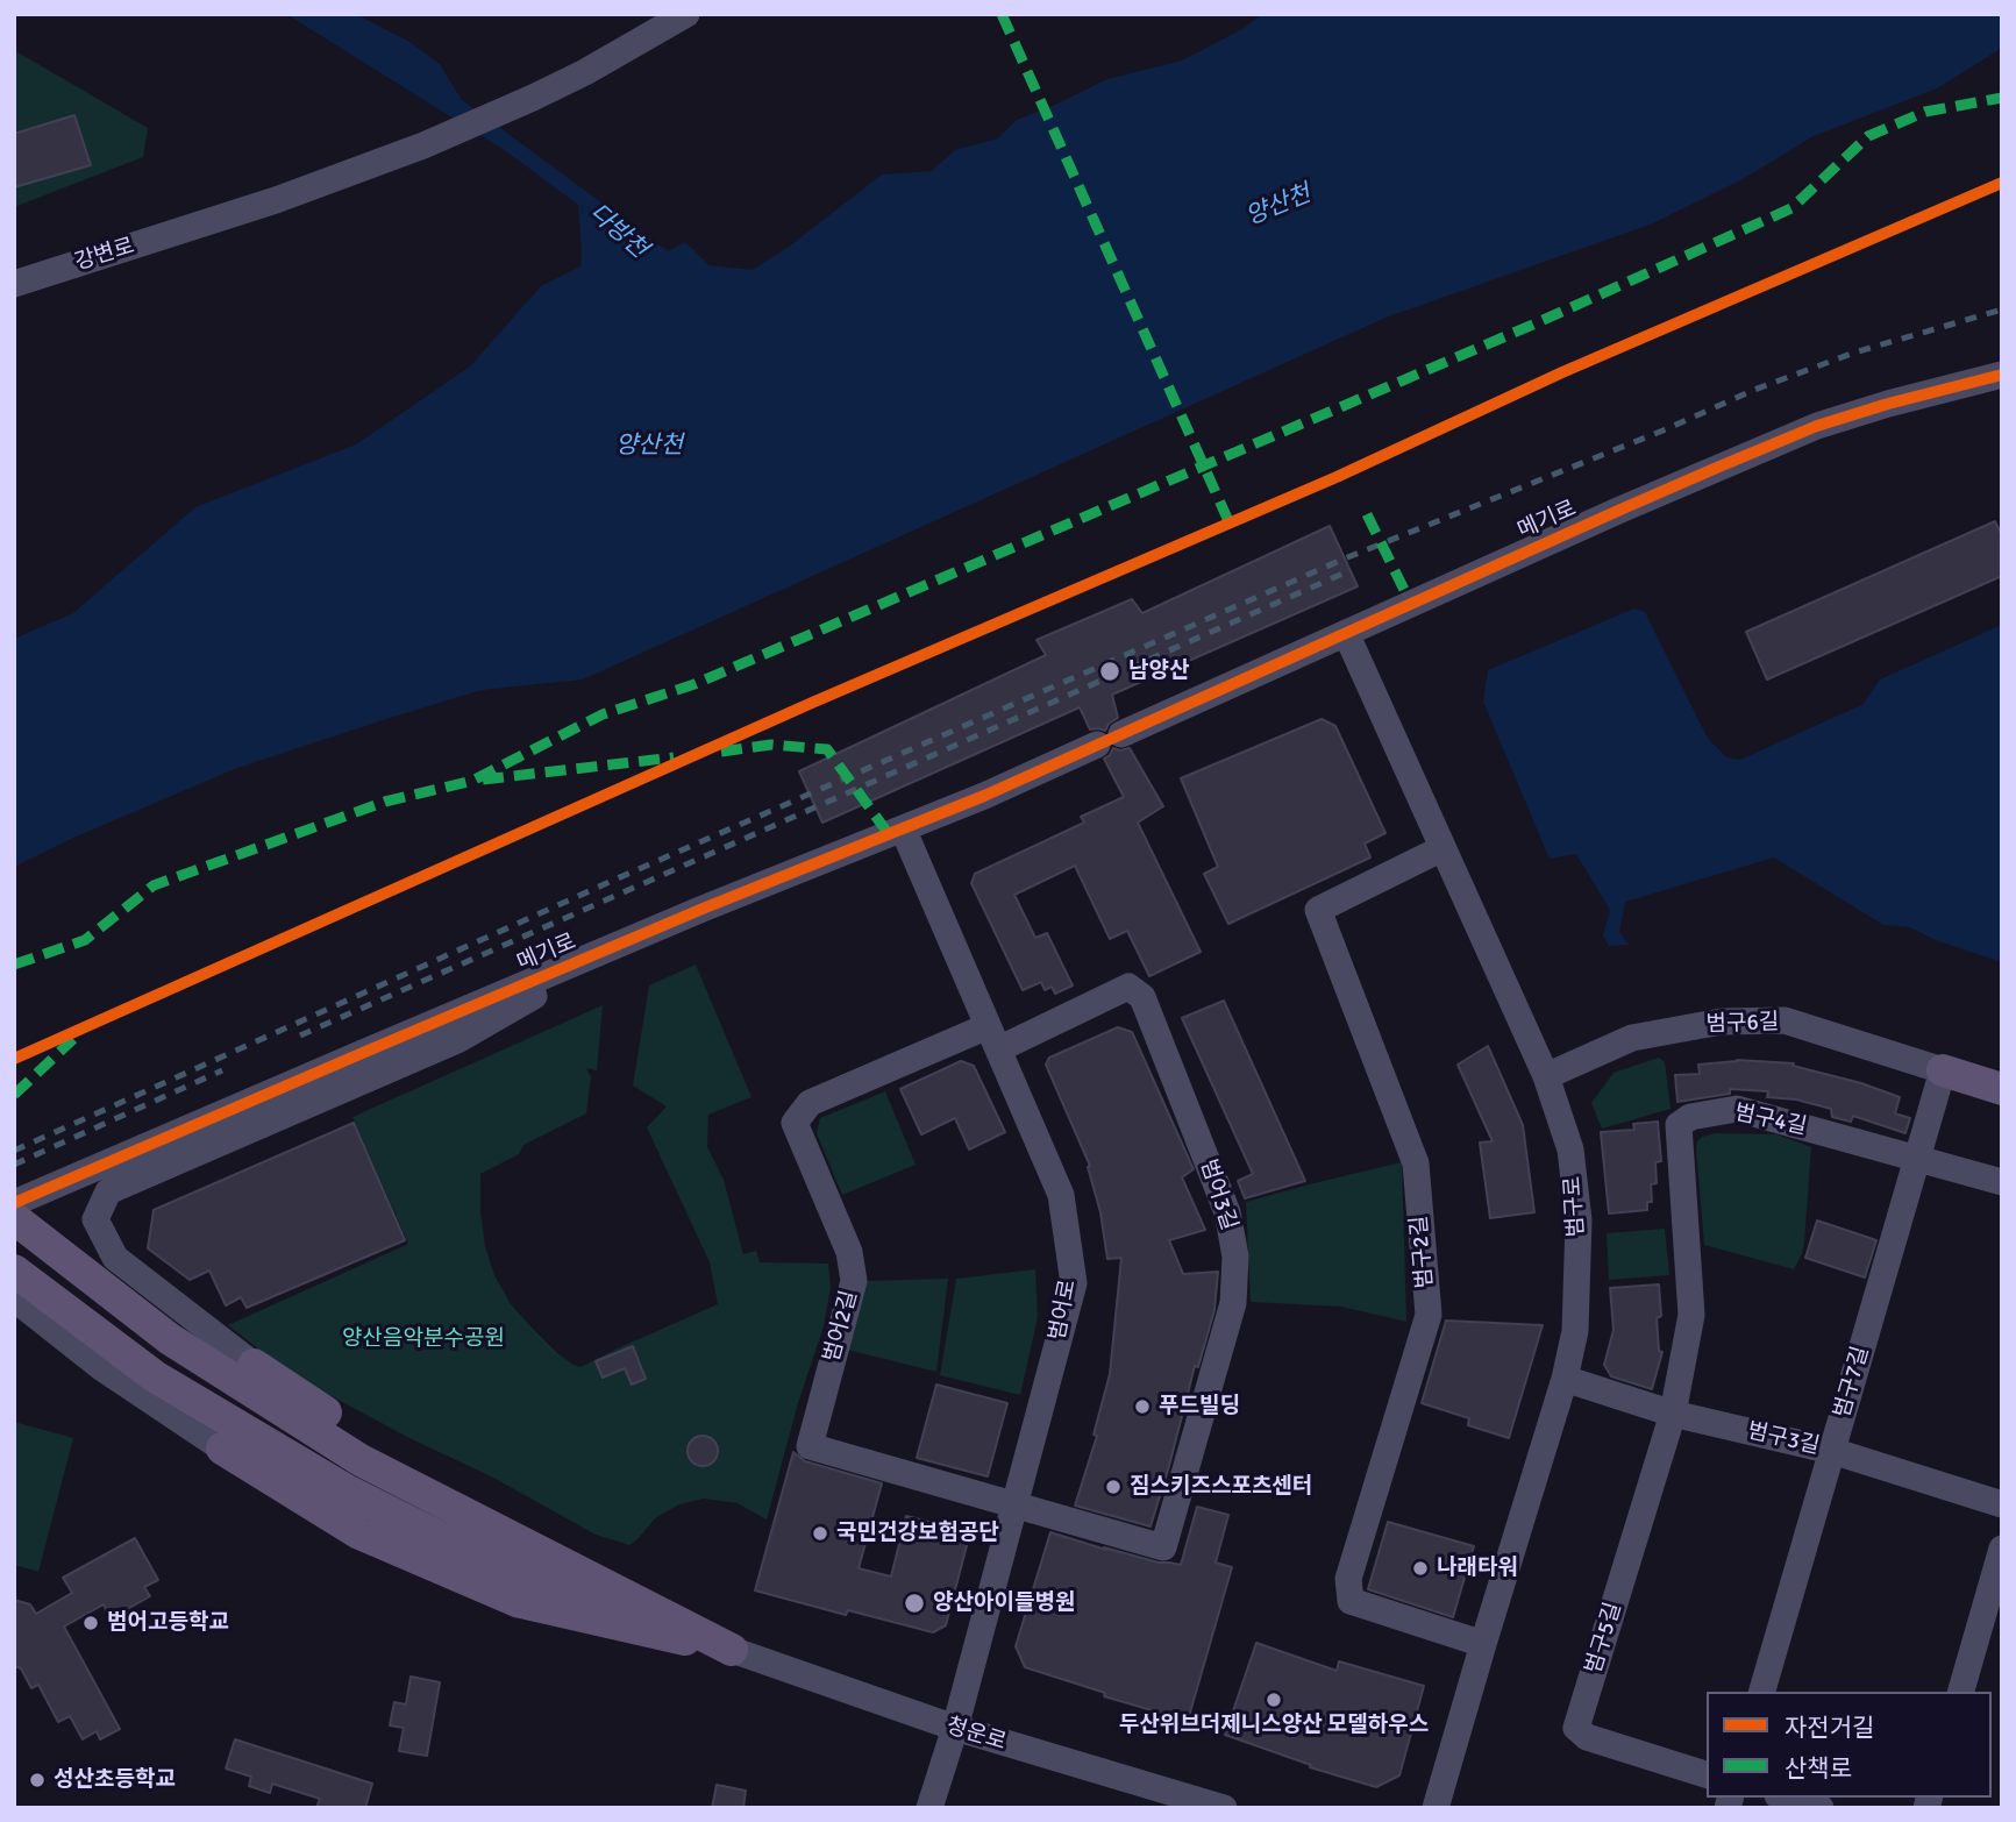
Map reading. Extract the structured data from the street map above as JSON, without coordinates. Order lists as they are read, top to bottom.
{
  "streets": {
    "street": [
      "강변로",
      "메기로",
      "범구6길",
      "범구4길",
      "범어3길",
      "범구로",
      "범구2길",
      "범어로",
      "범어2길",
      "범구7길",
      "범구3길",
      "범구5길",
      "청운로"
    ]
  },
  "crossings": [
    ["메기로", "범구로"],
    ["메기로", "범어로"],
    ["범구6길", "범구로"],
    ["범구6길", "범구7길"],
    ["범구4길", "범구7길"],
    ["범구4길", "범구3길"],
    ["범구4길", "범구5길"],
    ["범어3길", "범어로"],
    ["범어3길", "범어2길"],
    ["범구로", "범구2길"],
    ["범구로", "범구3길"],
    ["범어로", "범어2길"],
    ["범어로", "청운로"],
    ["범구7길", "범구3길"],
    ["범구3길", "범구5길"]
  ],
  "water": ["양산천", "다방천"],
  "parks": ["양산음악분수공원"],
  "places": [
    "남양산",
    "푸드빌딩",
    "짐스키즈스포츠센터",
    "국민건강보험공단",
    "나래타워",
    "양산아이들병원",
    "범어고등학교",
    "두산위브더제니스양산 모델하우스",
    "성산초등학교"
  ],
  "legend": ["자전거길", "산책로"]
}
